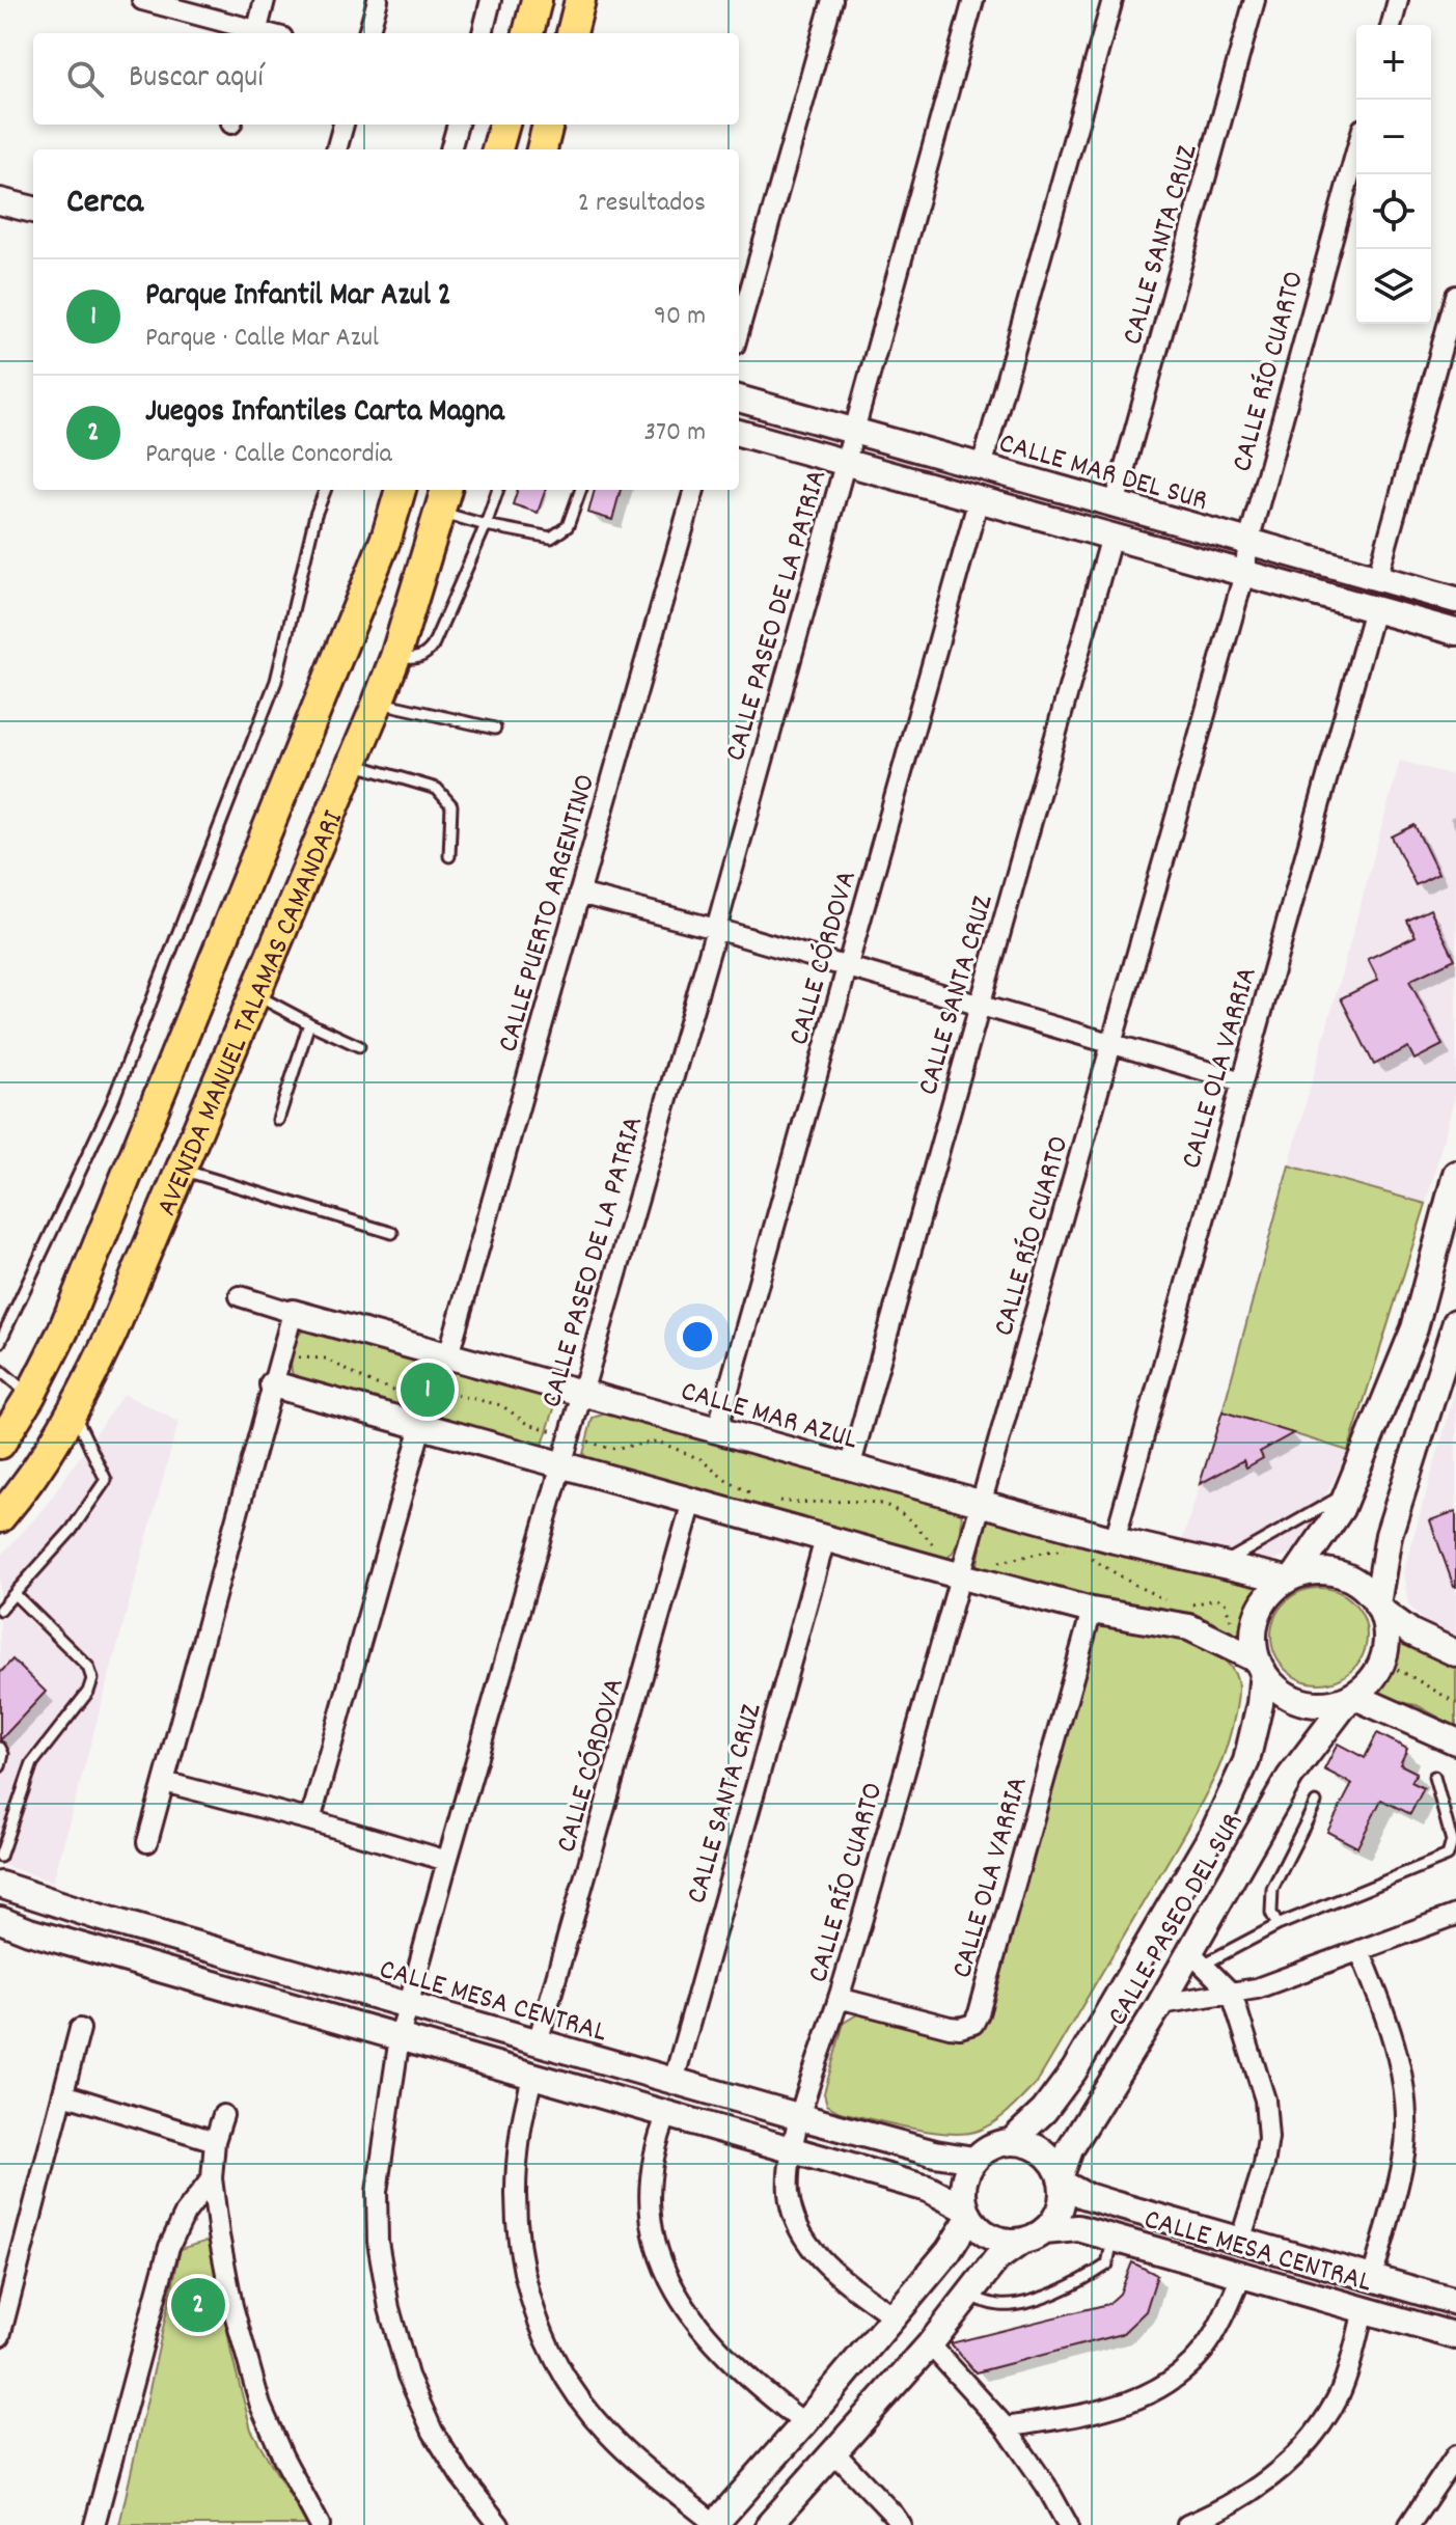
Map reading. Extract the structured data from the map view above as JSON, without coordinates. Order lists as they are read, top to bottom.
{
  "streets": {
    "main road": [
      "CALLE MAR DEL SUR",
      "AVENIDA MANUEL TALAMAS CAMANDARI",
      "CALLE MAR AZUL",
      "CALLE PASEO DEL SUR",
      "CALLE MESA CENTRAL"
    ],
    "street": [
      "CALLE SANTA CRUZ",
      "CALLE RÍO CUARTO",
      "CALLE PASEO DE LA PATRIA",
      "CALLE PUERTO ARGENTINO",
      "CALLE CÓRDOVA",
      "CALLE OLA VARRIA"
    ]
  },
  "crossings": [
    ["CALLE SANTA CRUZ", "CALLE MAR DEL SUR"],
    ["CALLE SANTA CRUZ", "CALLE MAR AZUL"],
    ["CALLE SANTA CRUZ", "CALLE MESA CENTRAL"],
    ["CALLE RÍO CUARTO", "CALLE MAR DEL SUR"],
    ["CALLE RÍO CUARTO", "CALLE OLA VARRIA"],
    ["CALLE RÍO CUARTO", "CALLE MAR AZUL"],
    ["CALLE RÍO CUARTO", "CALLE MESA CENTRAL"],
    ["CALLE MAR DEL SUR", "CALLE PASEO DE LA PATRIA"],
    ["CALLE PASEO DE LA PATRIA", "CALLE MAR AZUL"],
    ["CALLE PASEO DE LA PATRIA", "CALLE MESA CENTRAL"],
    ["CALLE PUERTO ARGENTINO", "CALLE MAR AZUL"],
    ["CALLE CÓRDOVA", "CALLE MAR AZUL"],
    ["CALLE CÓRDOVA", "CALLE MESA CENTRAL"],
    ["CALLE OLA VARRIA", "CALLE MAR AZUL"],
    ["CALLE MAR AZUL", "CALLE PASEO DEL SUR"],
    ["CALLE PASEO DEL SUR", "CALLE MESA CENTRAL"]
  ],
  "page": {
    "map_buttons": ["+", "−"],
    "search": "Buscar aquí",
    "heading": ["Cerca", "2 resultados"],
    "list": [
      {
        "mark": "1",
        "name": "Parque Infantil Mar Azul 2",
        "note": "Parque · Calle Mar Azul",
        "value": "90 m"
      },
      {
        "mark": "2",
        "name": "Juegos Infantiles Carta Magna",
        "note": "Parque · Calle Concordia",
        "value": "370 m"
      }
    ],
    "pins": ["1", "2"]
  }
}
